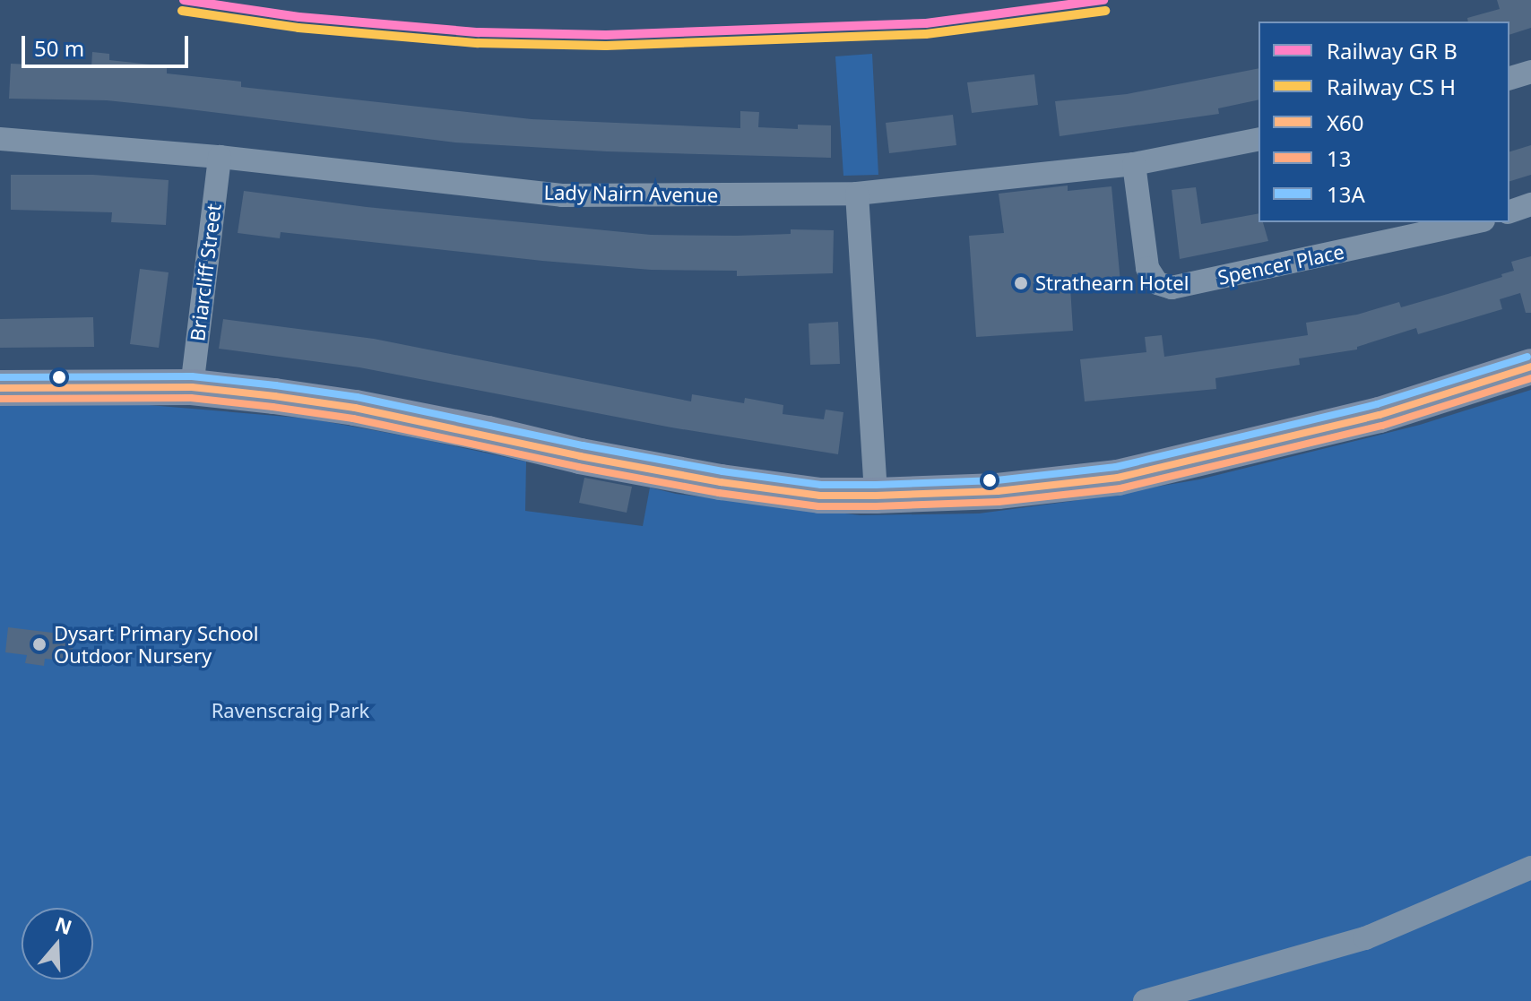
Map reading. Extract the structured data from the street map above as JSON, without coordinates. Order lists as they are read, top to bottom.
{
  "streets": {
    "street": ["Lady Nairn Avenue", "Spencer Place", "Briarcliff Street"]
  },
  "crossings": [
    ["Lady Nairn Avenue", "Spencer Place"],
    ["Lady Nairn Avenue", "Briarcliff Street"]
  ],
  "parks": ["Ravenscraig Park"],
  "places": ["Strathearn Hotel", "Dysart Primary School Outdoor Nursery"],
  "lines": ["transit line 13A", "transit line X60", "transit line 13"],
  "legend": [
    "Railway GR B",
    "Railway CS H",
    "X60",
    "13",
    "13A"
  ],
  "scale_bar": "50 m",
  "north": "top"
}
